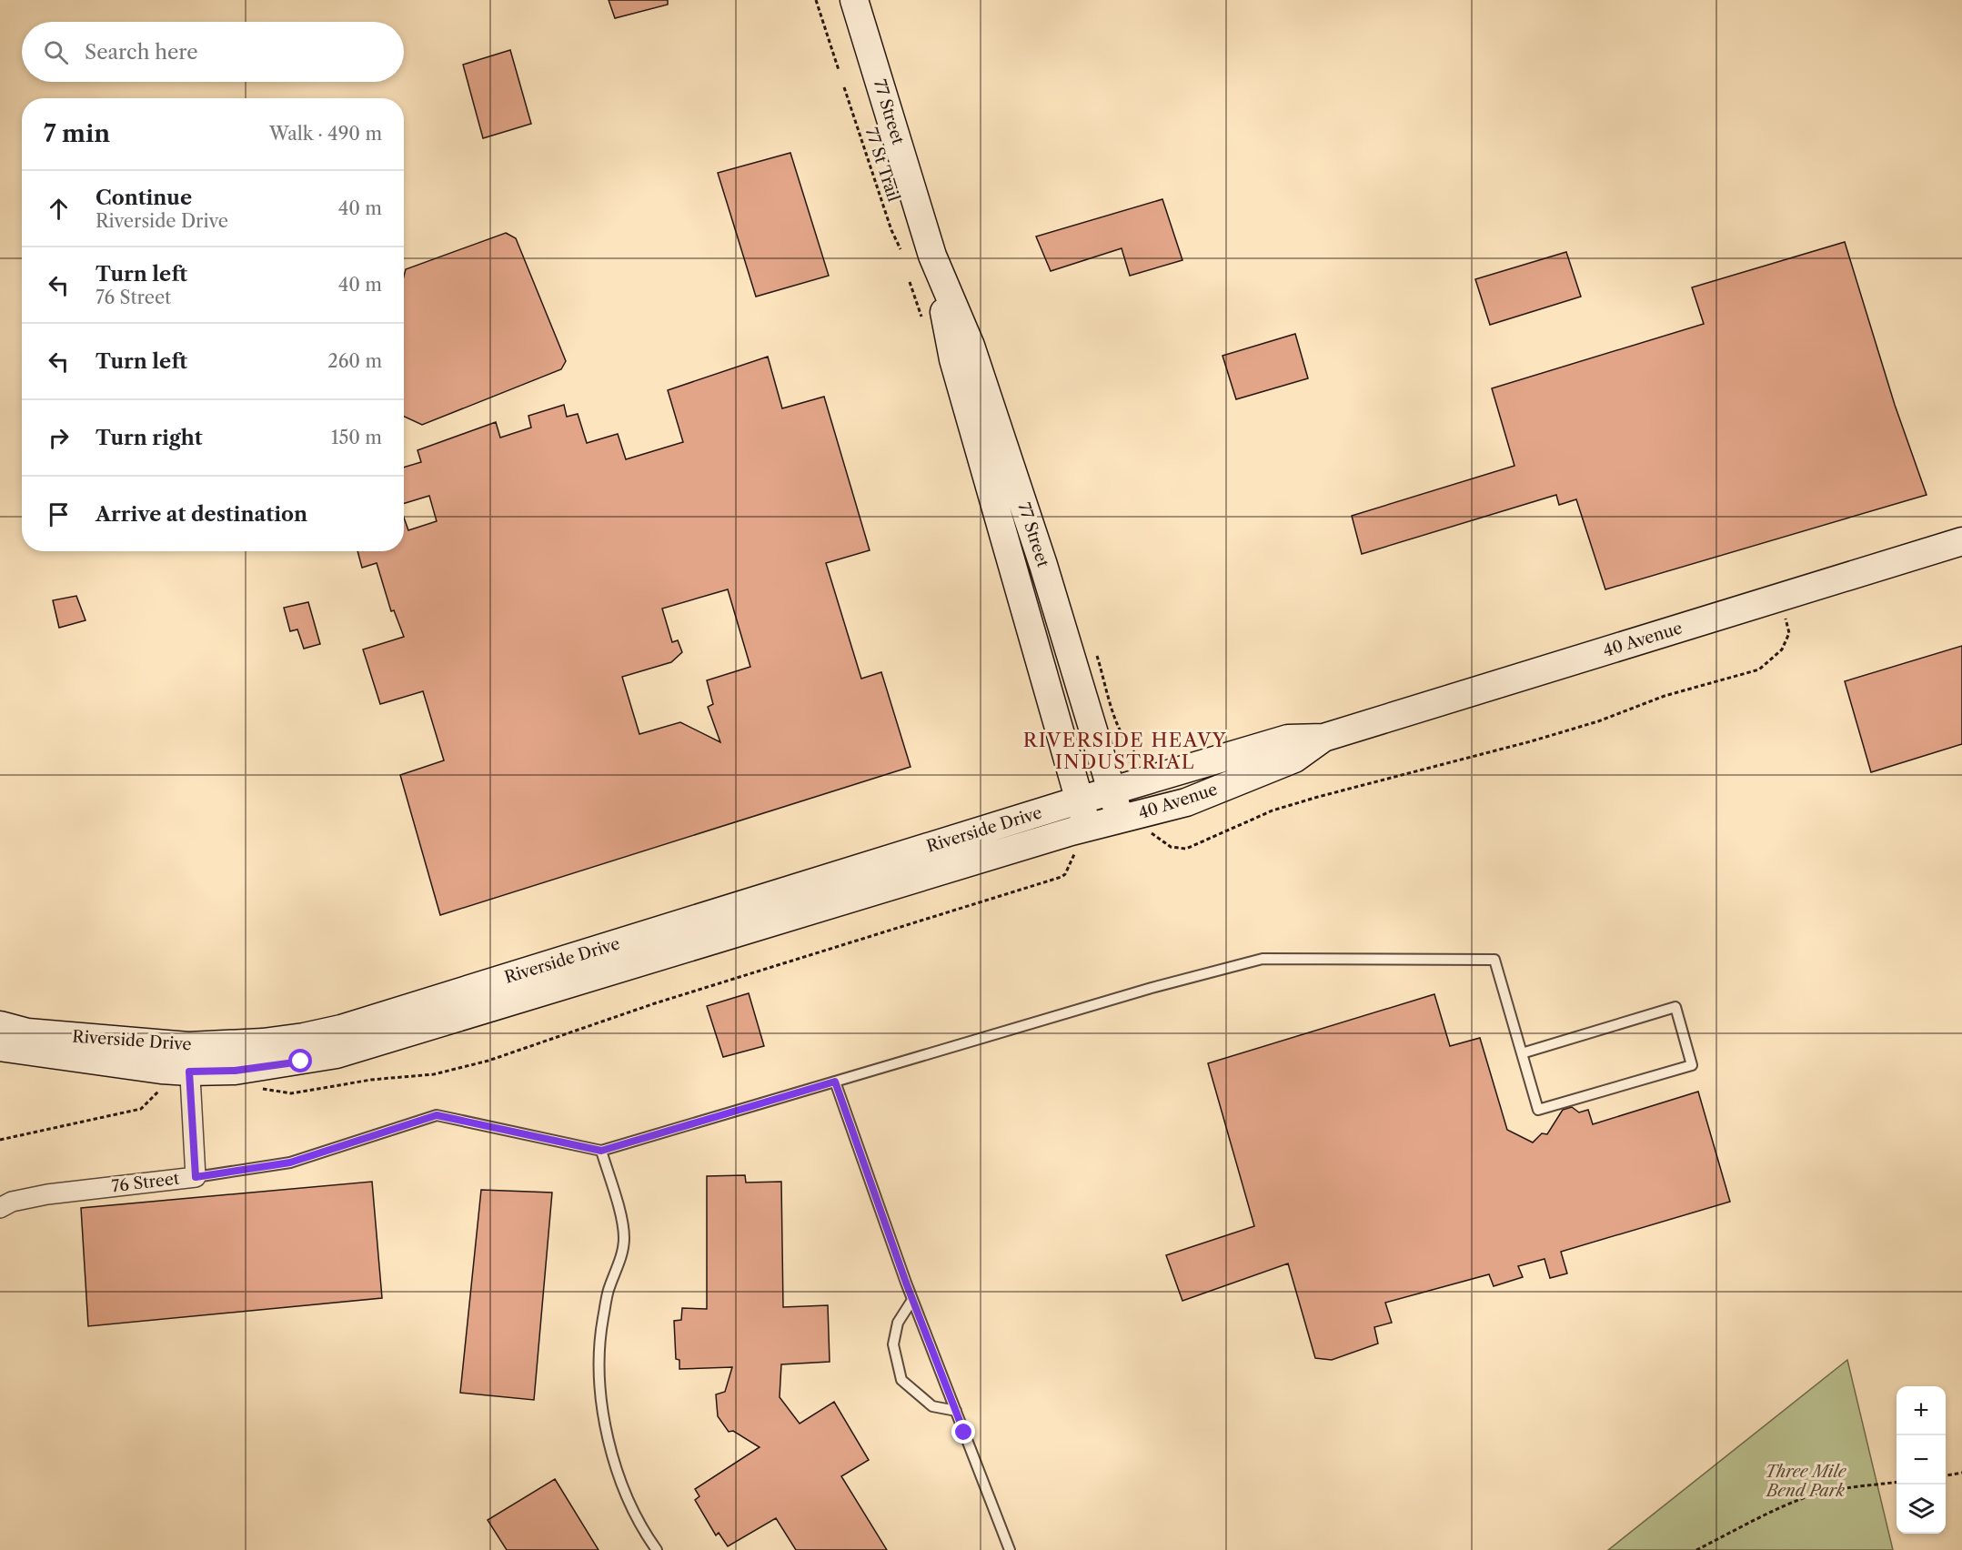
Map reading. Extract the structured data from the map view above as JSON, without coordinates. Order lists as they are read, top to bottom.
{
  "streets": {
    "main road": ["77 Street", "40 Avenue", "Riverside Drive"],
    "street": ["76 Street"],
    "path": ["77 St Trail"]
  },
  "crossings": [
    ["77 Street", "40 Avenue"],
    ["77 Street", "Riverside Drive"],
    ["40 Avenue", "Riverside Drive"],
    ["Riverside Drive", "76 Street"]
  ],
  "districts": ["RIVERSIDE HEAVY INDUSTRIAL"],
  "parks": ["Three Mile Bend Park"],
  "page": {
    "search": "Search here",
    "heading": ["7 min", "Walk · 490 m"],
    "list": [
      ["Continue", "Riverside Drive", "40 m"],
      ["Turn left", "76 Street", "40 m"],
      ["Turn left", "260 m"],
      ["Turn right", "150 m"],
      "Arrive at destination"
    ],
    "map_buttons": ["+", "−"]
  }
}
